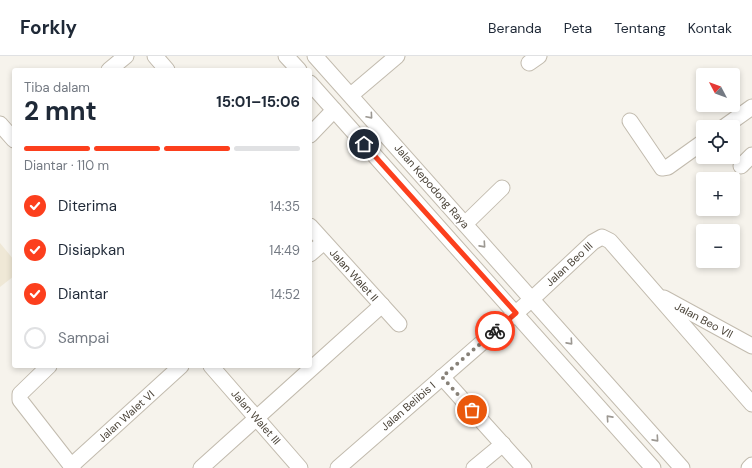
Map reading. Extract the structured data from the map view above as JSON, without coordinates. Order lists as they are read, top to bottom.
{
  "streets": {
    "street": [
      "Jalan Kepodong Raya",
      "Jalan Beo III",
      "Jalan Walet II",
      "Jalan Beo VII",
      "Jalan Belibis I",
      "Jalan Walet VI",
      "Jalan Walet III"
    ]
  },
  "crossings": [
    ["Jalan Kepodong Raya", "Jalan Beo III"],
    ["Jalan Kepodong Raya", "Jalan Belibis I"],
    ["Jalan Beo III", "Jalan Beo VII"]
  ],
  "north": "top left",
  "page": {
    "header": "Forkly",
    "nav": [
      "Beranda",
      "Peta",
      "Tentang",
      "Kontak"
    ],
    "map_buttons": ["+", "−"],
    "heading": ["2 mnt", "Tiba dalam", "15:01–15:06"],
    "bar": "Diantar · 110 m",
    "list": [
      ["Diterima", "14:35"],
      ["Disiapkan", "14:49"],
      ["Diantar", "14:52"],
      "Sampai"
    ]
  }
}
